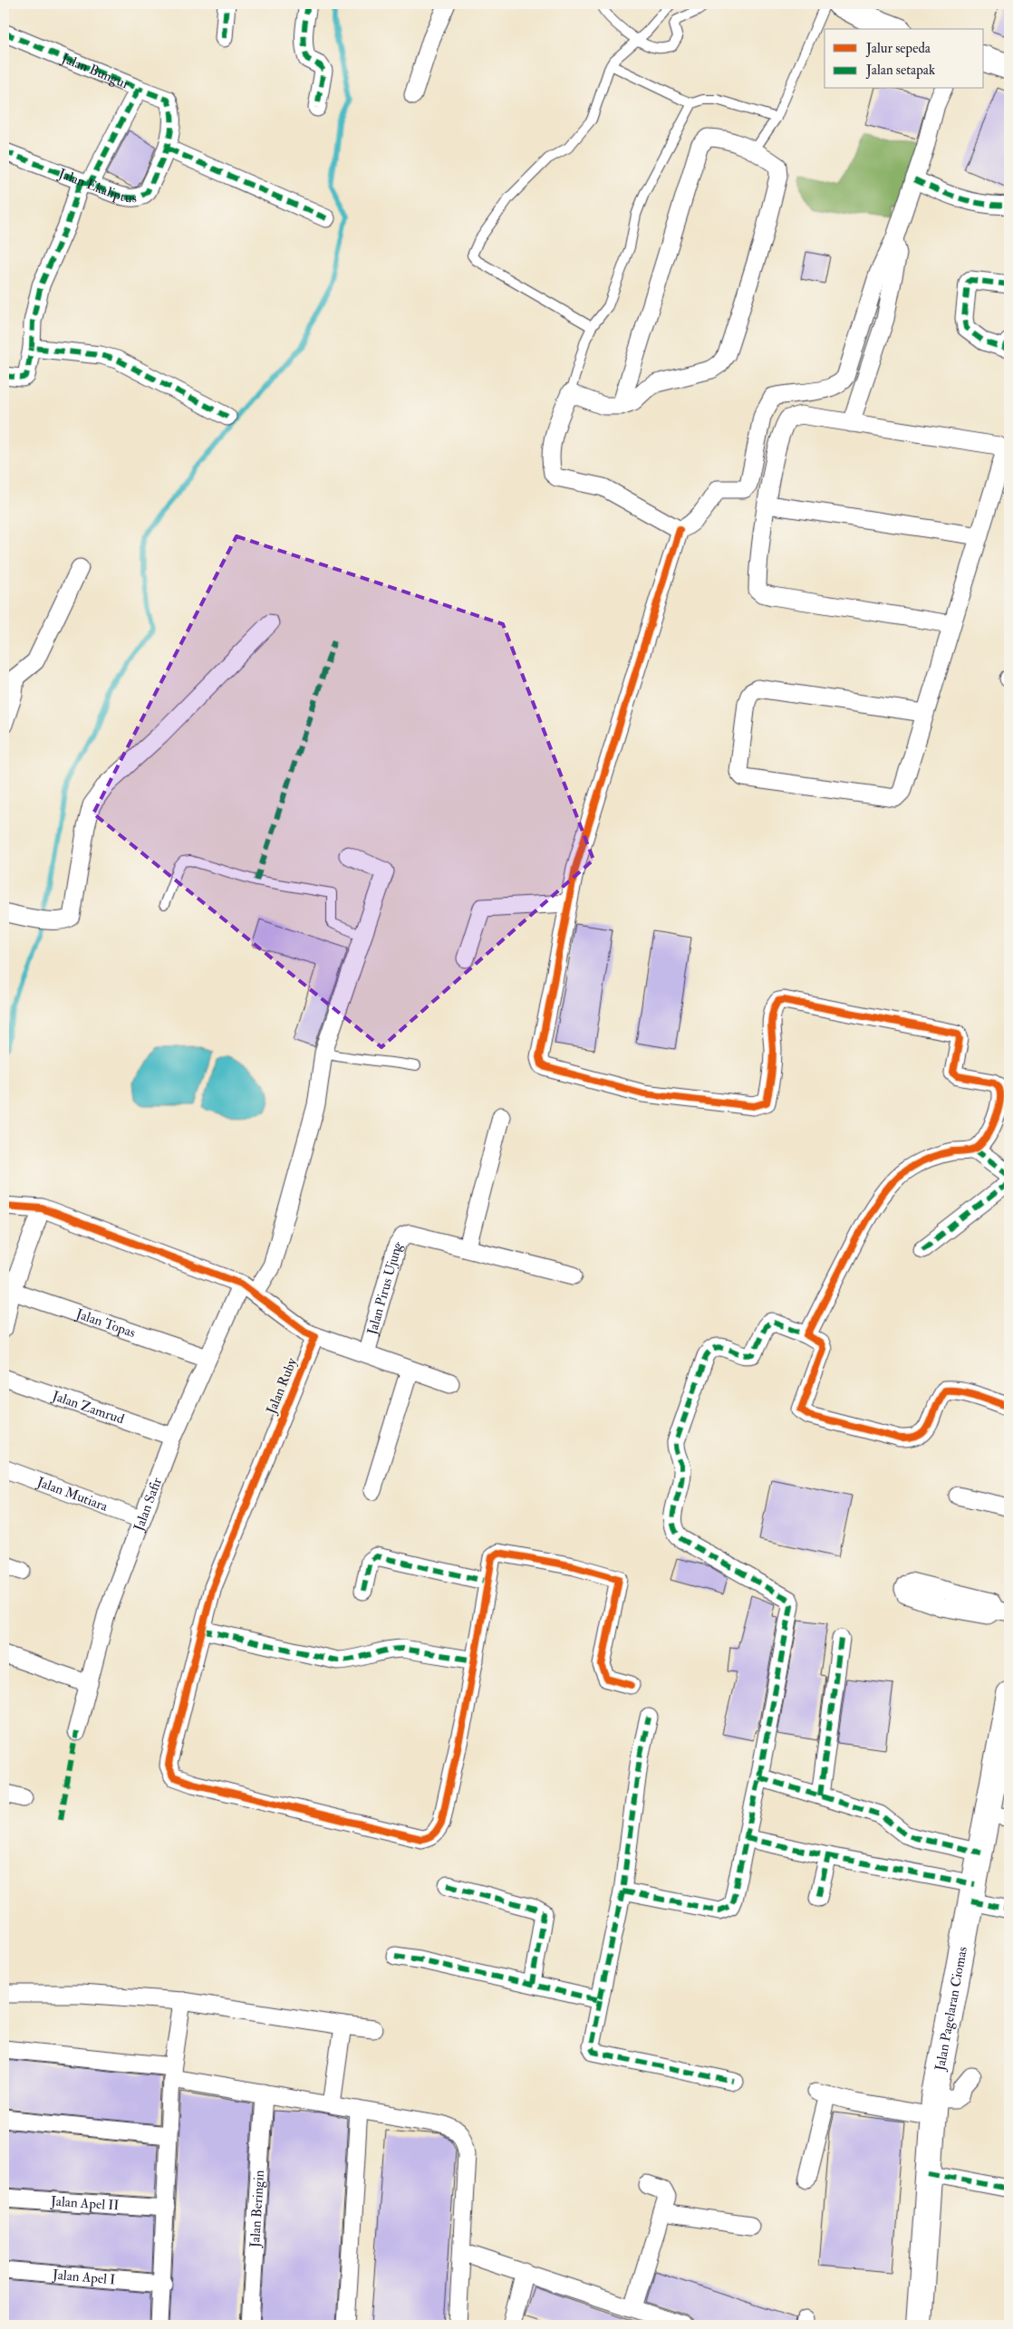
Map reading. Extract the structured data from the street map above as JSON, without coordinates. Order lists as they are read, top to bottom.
{
  "streets": {
    "main road": ["Jalan Pagelaran Ciomas"],
    "street": [
      "Jalan Bungur",
      "Jalan Ekaliptus",
      "Jalan Pirus Ujung",
      "Jalan Topas",
      "Jalan Ruby",
      "Jalan Zamrud",
      "Jalan Mutiara",
      "Jalan Safir",
      "Jalan Apel II",
      "Jalan Beringin",
      "Jalan Apel I"
    ]
  },
  "crossings": [
    ["Jalan Bungur", "Jalan Ekaliptus"],
    ["Jalan Topas", "Jalan Safir"],
    ["Jalan Zamrud", "Jalan Safir"],
    ["Jalan Mutiara", "Jalan Safir"]
  ],
  "legend": ["Jalur sepeda", "Jalan setapak"]
}
